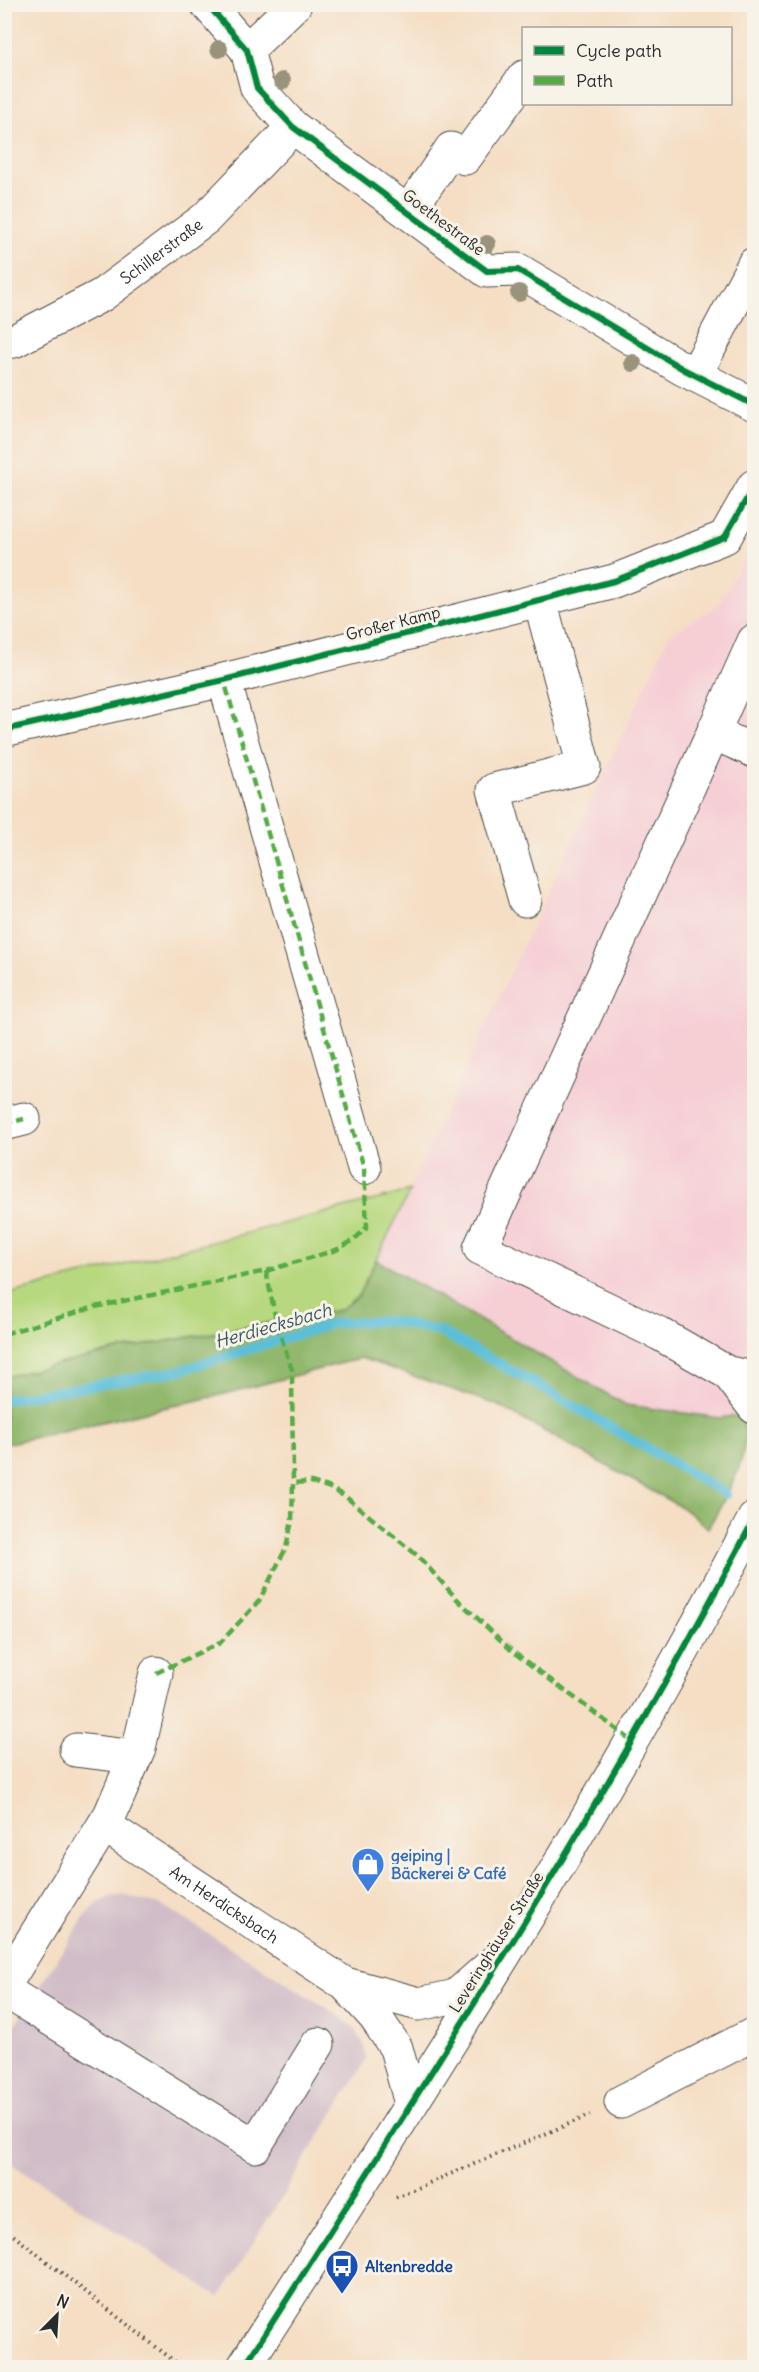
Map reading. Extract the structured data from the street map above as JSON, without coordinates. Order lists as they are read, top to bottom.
{
  "streets": {
    "street": [
      "Goethestraße",
      "Schillerstraße",
      "Großer Kamp",
      "Am Herdicksbach",
      "Leveringhäuser Straße"
    ]
  },
  "crossings": [
    ["Goethestraße", "Schillerstraße"],
    ["Am Herdicksbach", "Leveringhäuser Straße"]
  ],
  "water": ["Herdiecksbach"],
  "places": {
    "shop": ["geiping | Bäckerei & Café"],
    "bus stop": ["Altenbredde"]
  },
  "legend": ["Cycle path", "Path"],
  "north": "top right"
}
